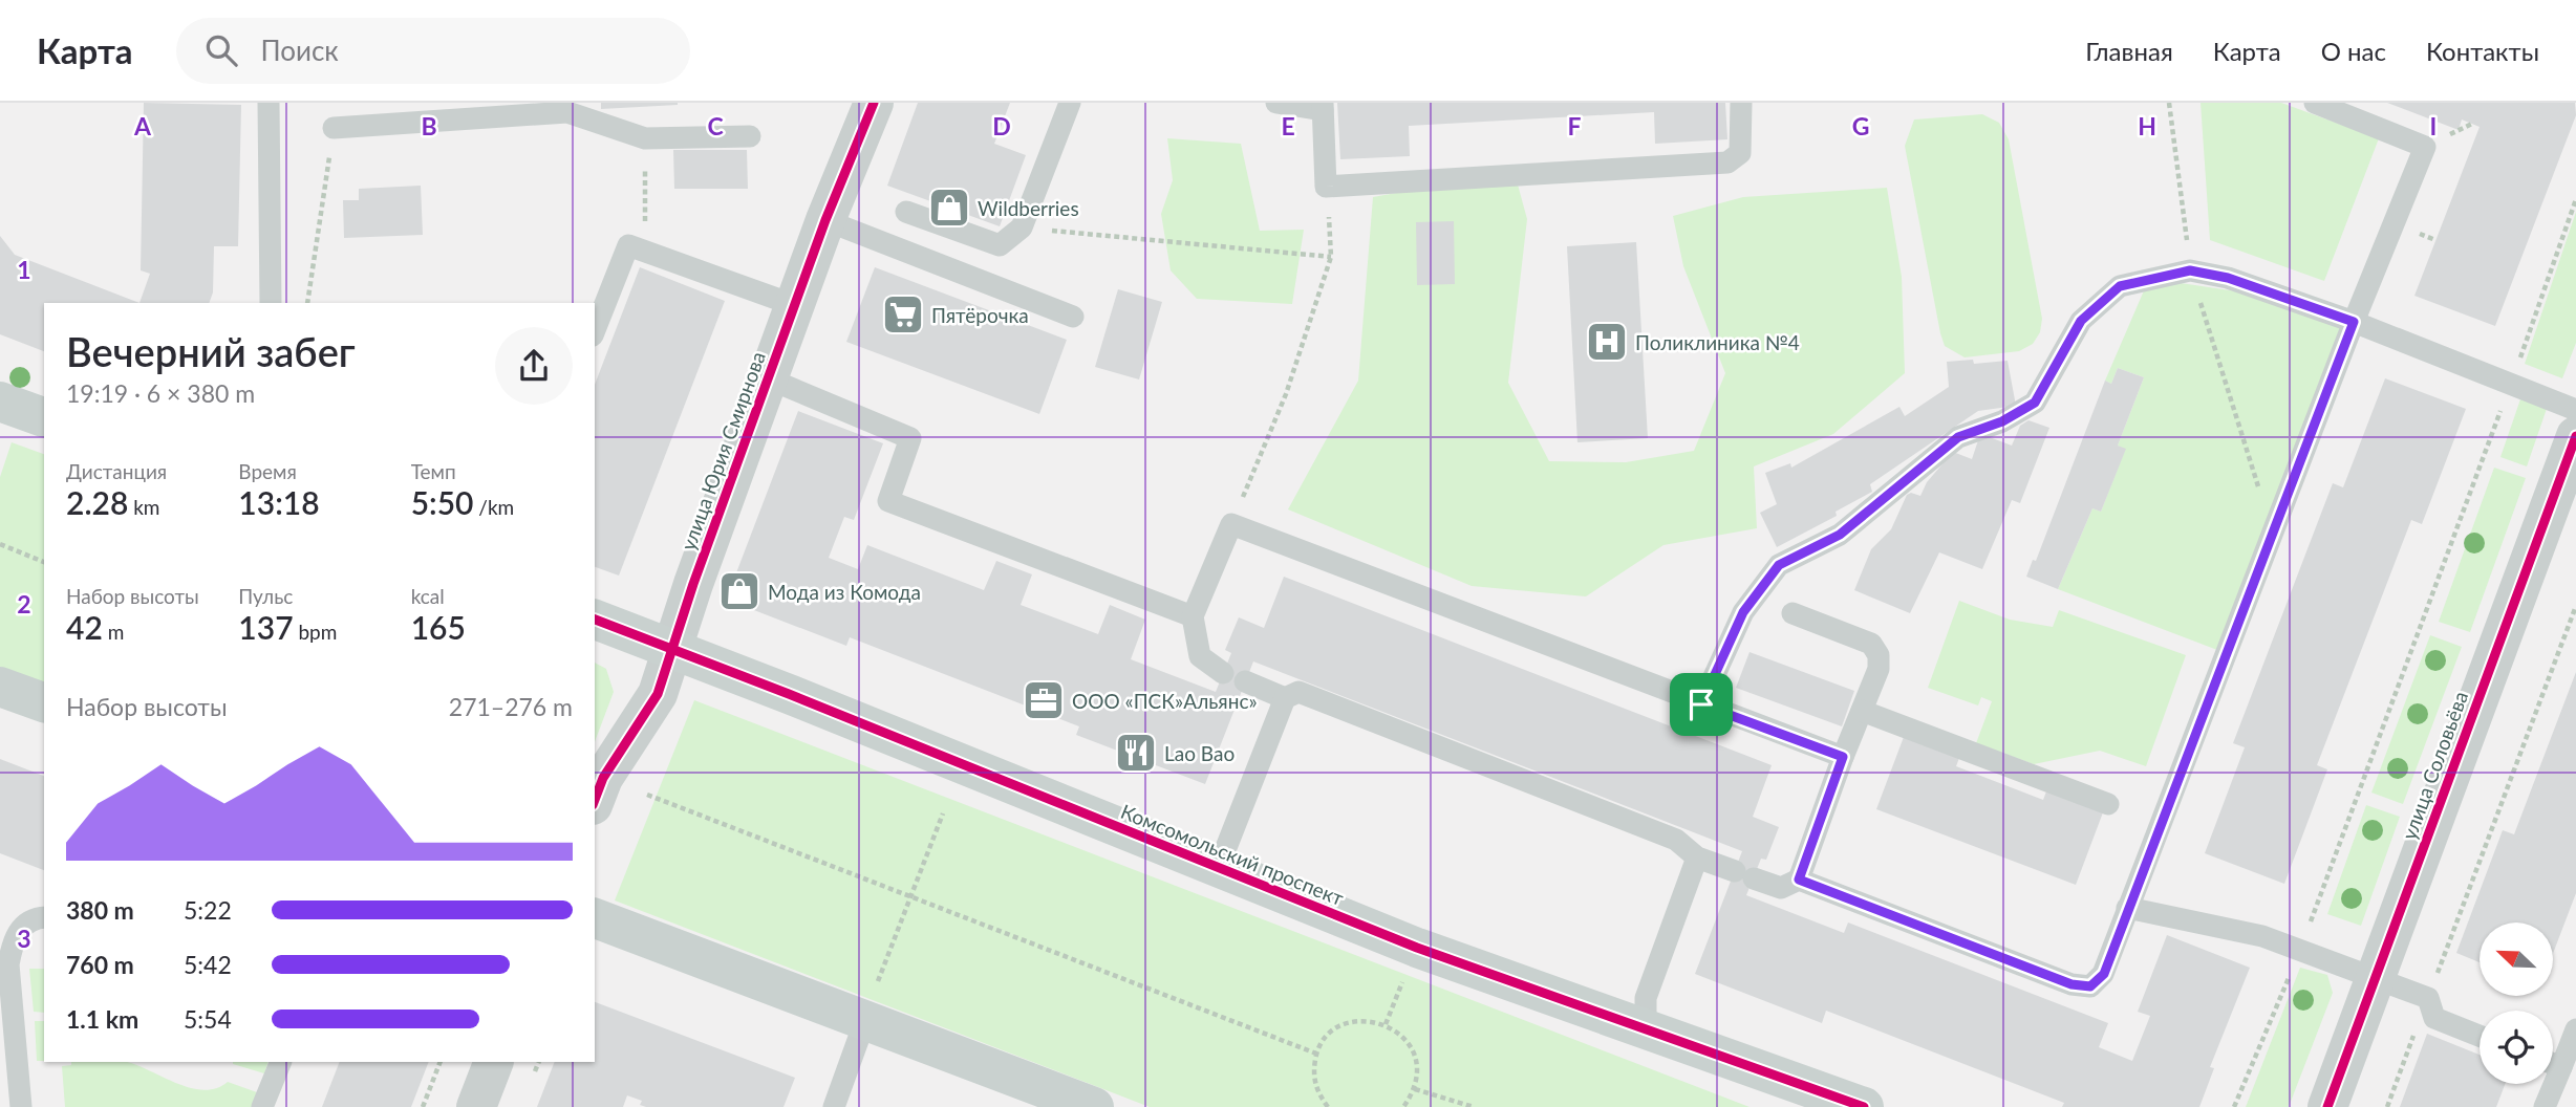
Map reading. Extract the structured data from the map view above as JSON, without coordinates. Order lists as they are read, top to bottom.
{
  "streets": {
    "street": ["улица Юрия Смирнова", "улица Соловьёва", "Комсомольский проспект"]
  },
  "crossings": [
    ["улица Юрия Смирнова", "Комсомольский проспект"]
  ],
  "places": {
    "shop": ["Wildberries", "Мода из Комода"],
    "supermarket": ["Пятёрочка"],
    "hospital": ["Поликлиника №4"],
    "office": ["ООО «ПСК»Альянс»"],
    "restaurant": ["Lao Bao"]
  },
  "north": "top left",
  "page": {
    "header": "Карта",
    "search": "Поиск",
    "nav": [
      "Главная",
      "Карта",
      "О нас",
      "Контакты"
    ],
    "heading": ["Вечерний забег", "19:19 · 6 × 380 m"],
    "stats": [
      ["Дистанция", "2.28 km"],
      ["Время", "13:18"],
      ["Темп", "5:50 /km"],
      ["Набор высоты", "42 m"],
      ["Пульс", "137 bpm"],
      ["kcal", "165"]
    ],
    "chart": ["Набор высоты", "271–276 m"],
    "list": [
      {
        "name": "380 m",
        "note": "5:22"
      },
      {
        "name": "760 m",
        "note": "5:42"
      },
      {
        "name": "1.1 km",
        "note": "5:54"
      }
    ]
  },
  "grid": {
    "columns": [
      "A",
      "B",
      "C",
      "D",
      "E",
      "F",
      "G",
      "H",
      "I"
    ],
    "rows": ["1", "2", "3"]
  }
}
